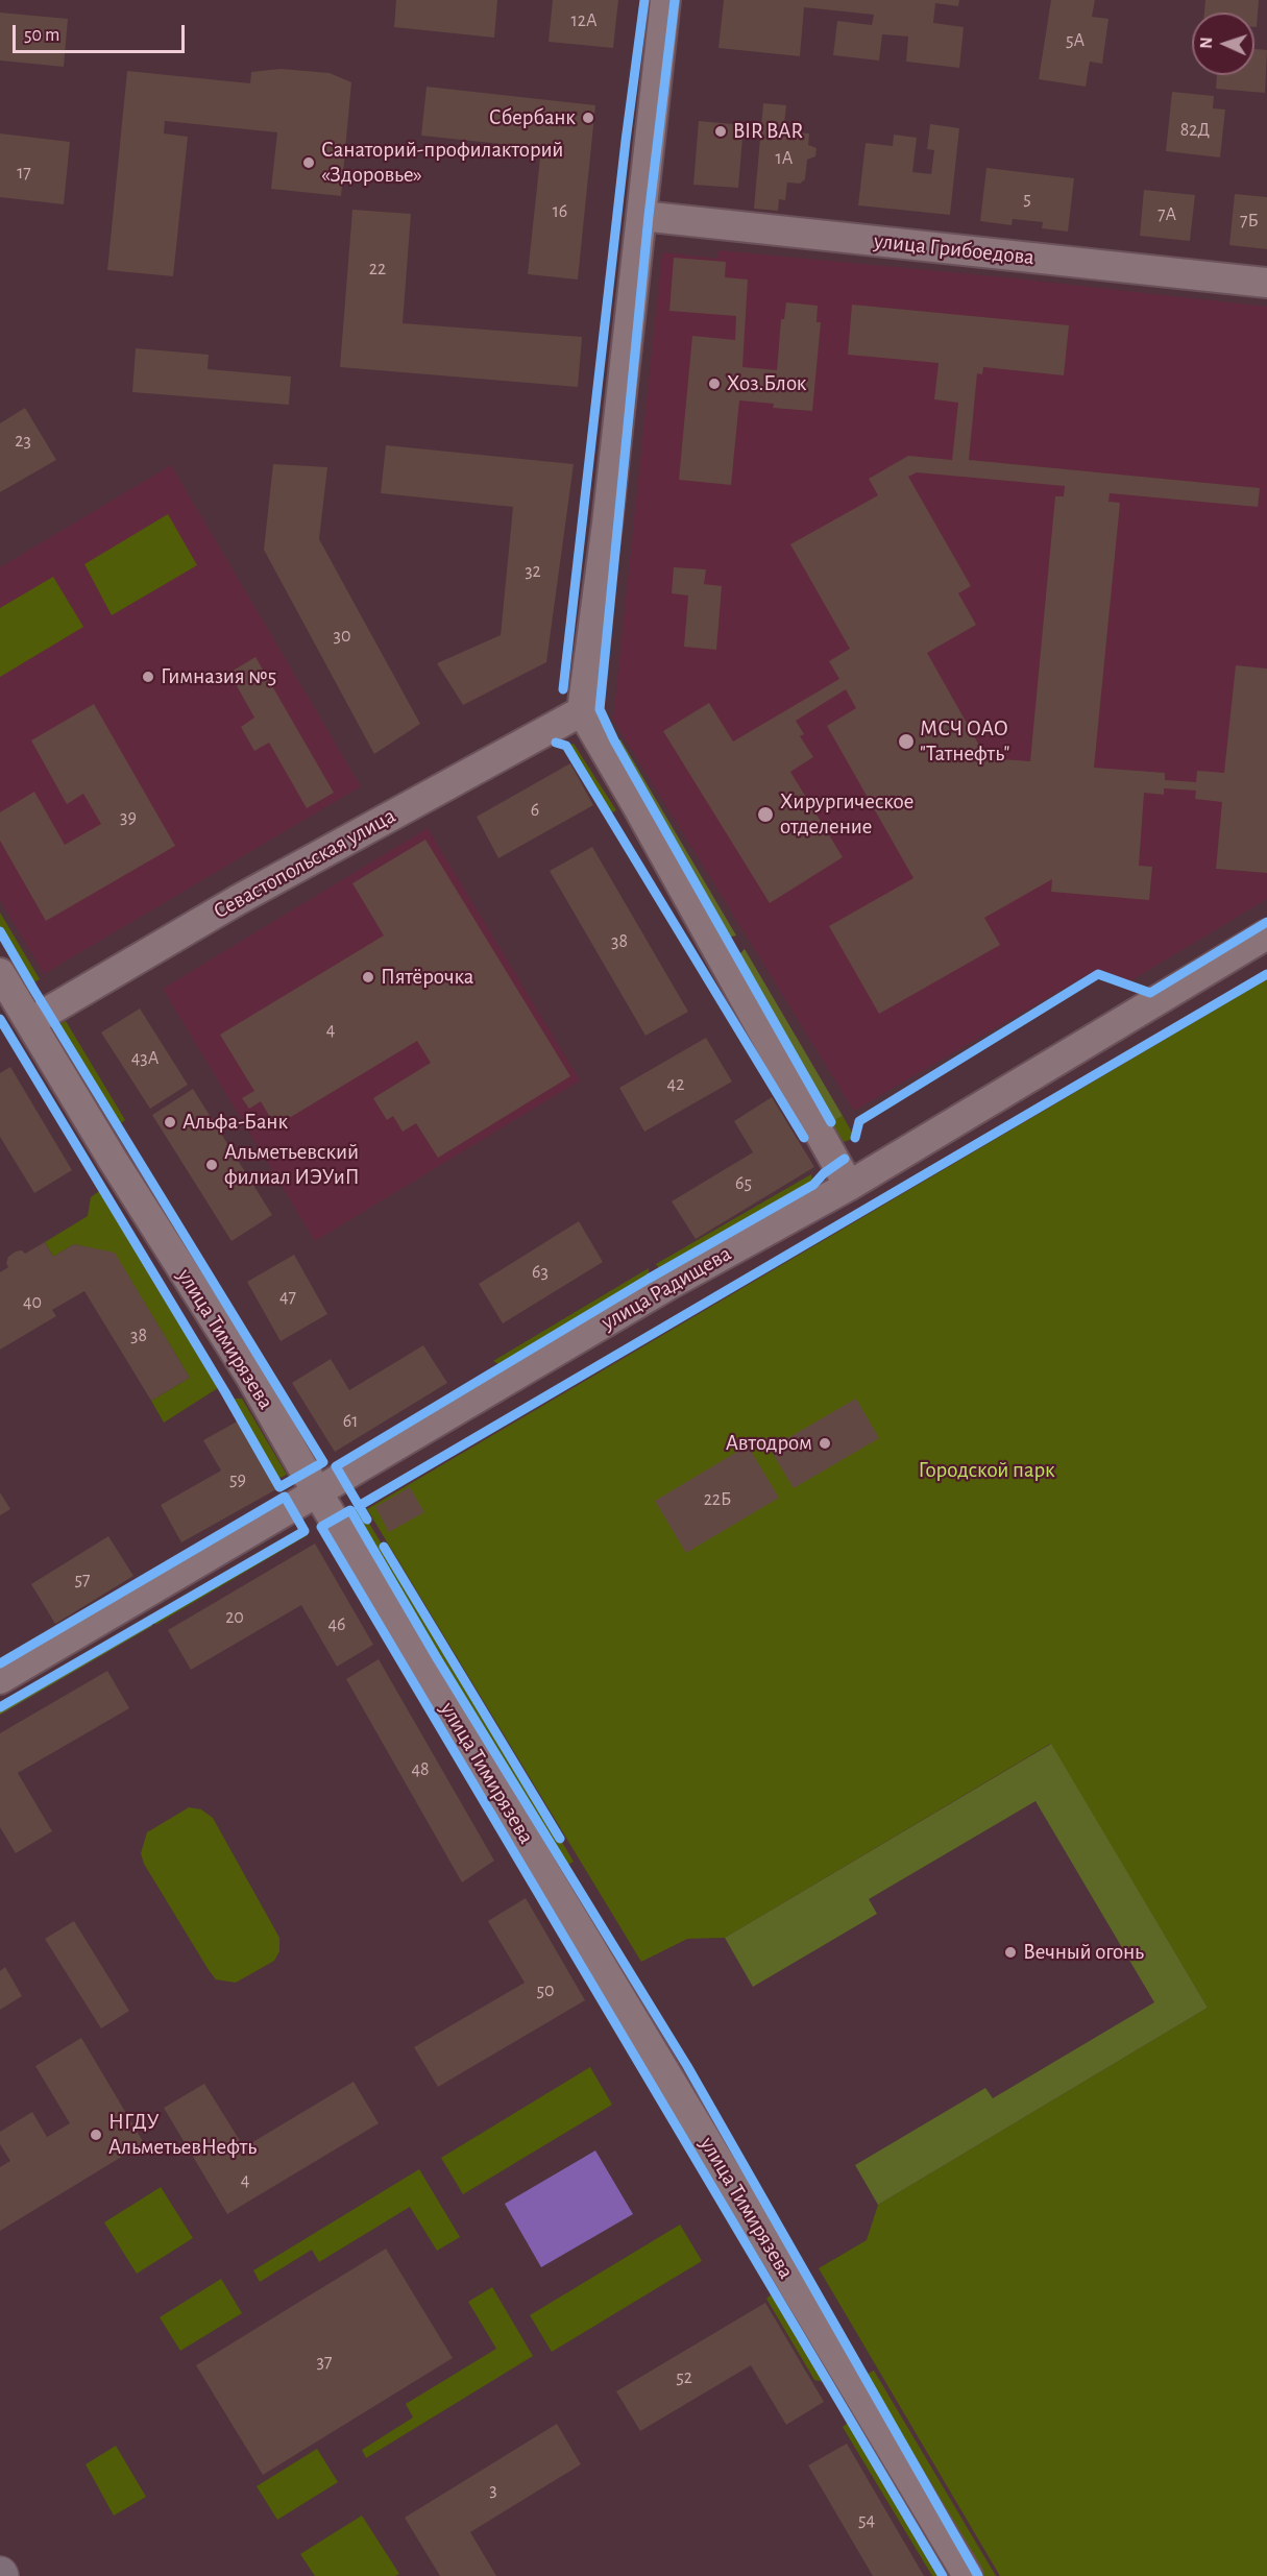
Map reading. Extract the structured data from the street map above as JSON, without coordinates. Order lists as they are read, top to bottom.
{
  "streets": {
    "street": [
      "улица Грибоедова",
      "Севастопольская улица",
      "улица Радищева",
      "улица Тимирязева"
    ]
  },
  "crossings": [
    ["Севастопольская улица", "улица Тимирязева"],
    ["улица Радищева", "улица Тимирязева"]
  ],
  "parks": ["Городской парк"],
  "places": [
    "Сбербанк",
    "BIR BAR",
    "Санаторий-профилакторий «Здоровье»",
    "Хоз.Блок",
    "Гимназия №5",
    "МСЧ ОАО \"Татнефть\"",
    "Хирургическое отделение",
    "Пятёрочка",
    "Альфа-Банк",
    "Альметьевский филиал ИЭУиП",
    "Автодром",
    "Вечный огонь",
    "НГДУ АльметьевНефть"
  ],
  "house_numbers": [
    "12А",
    "5А",
    "82Д",
    "1А",
    "17",
    "5",
    "16",
    "7А",
    "7Б",
    "22",
    "23",
    "32",
    "30",
    "6",
    "39",
    "38",
    "4",
    "43А",
    "42",
    "65",
    "63",
    "47",
    "40",
    "38",
    "61",
    "59",
    "22Б",
    "57",
    "20",
    "46",
    "48",
    "50",
    "4",
    "37",
    "52",
    "3",
    "54"
  ],
  "scale_bar": "50 m",
  "north": "left"
}
